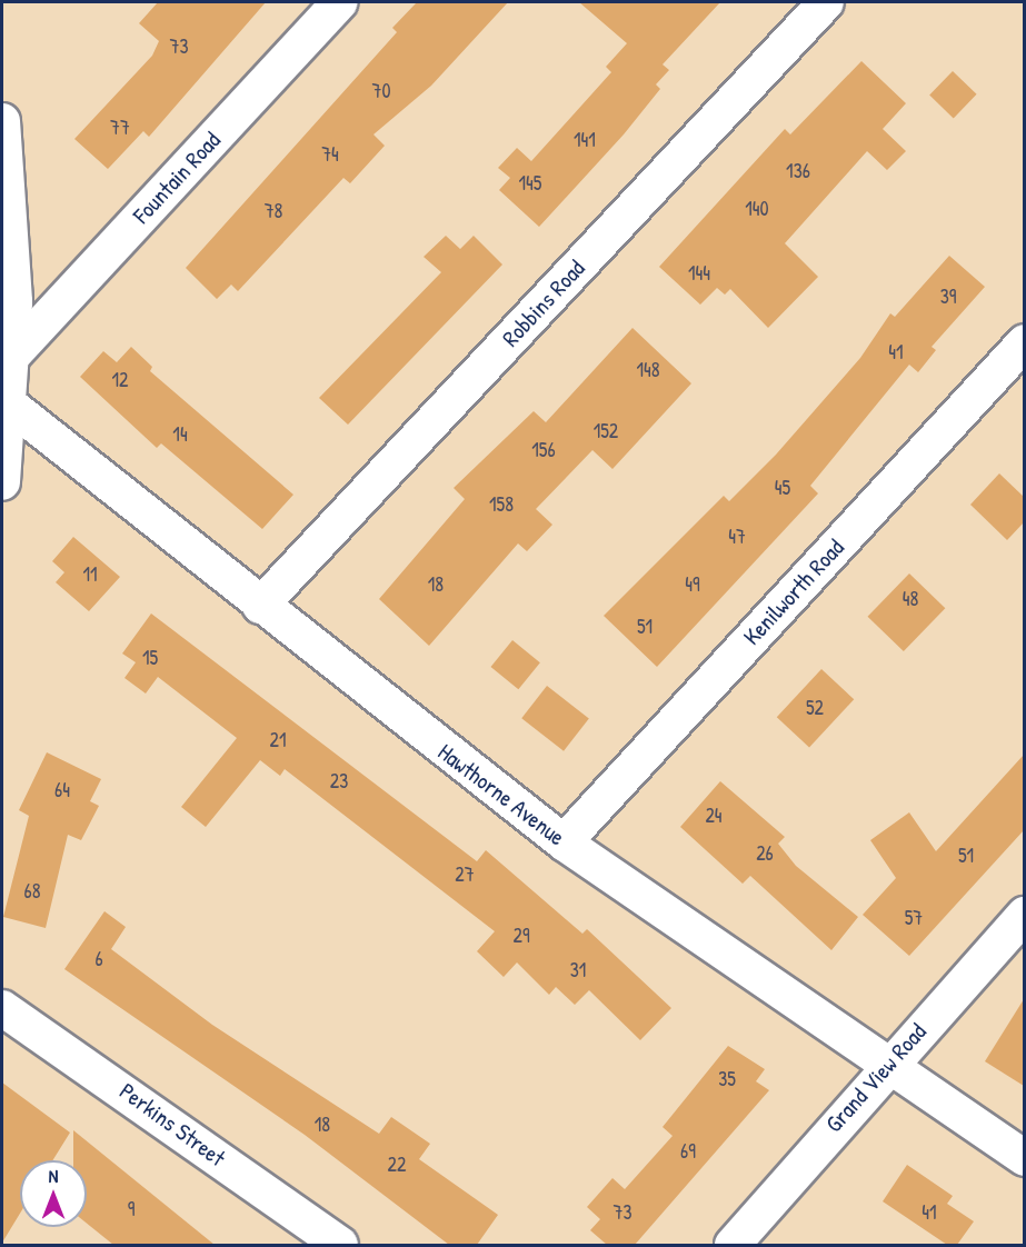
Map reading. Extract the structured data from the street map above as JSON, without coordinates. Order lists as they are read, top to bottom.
{
  "streets": {
    "street": [
      "Fountain Road",
      "Robbins Road",
      "Kenilworth Road",
      "Hawthorne Avenue",
      "Grand View Road",
      "Perkins Street"
    ]
  },
  "crossings": [
    ["Robbins Road", "Hawthorne Avenue"],
    ["Kenilworth Road", "Hawthorne Avenue"],
    ["Hawthorne Avenue", "Grand View Road"]
  ],
  "house_numbers": [
    "73",
    "70",
    "77",
    "141",
    "74",
    "136",
    "145",
    "140",
    "78",
    "144",
    "39",
    "41",
    "148",
    "12",
    "152",
    "14",
    "156",
    "45",
    "158",
    "47",
    "11",
    "18",
    "49",
    "48",
    "51",
    "15",
    "52",
    "21",
    "23",
    "64",
    "24",
    "26",
    "51",
    "27",
    "68",
    "57",
    "29",
    "6",
    "31",
    "35",
    "18",
    "69",
    "22",
    "9",
    "73",
    "41"
  ],
  "north": "top"
}
